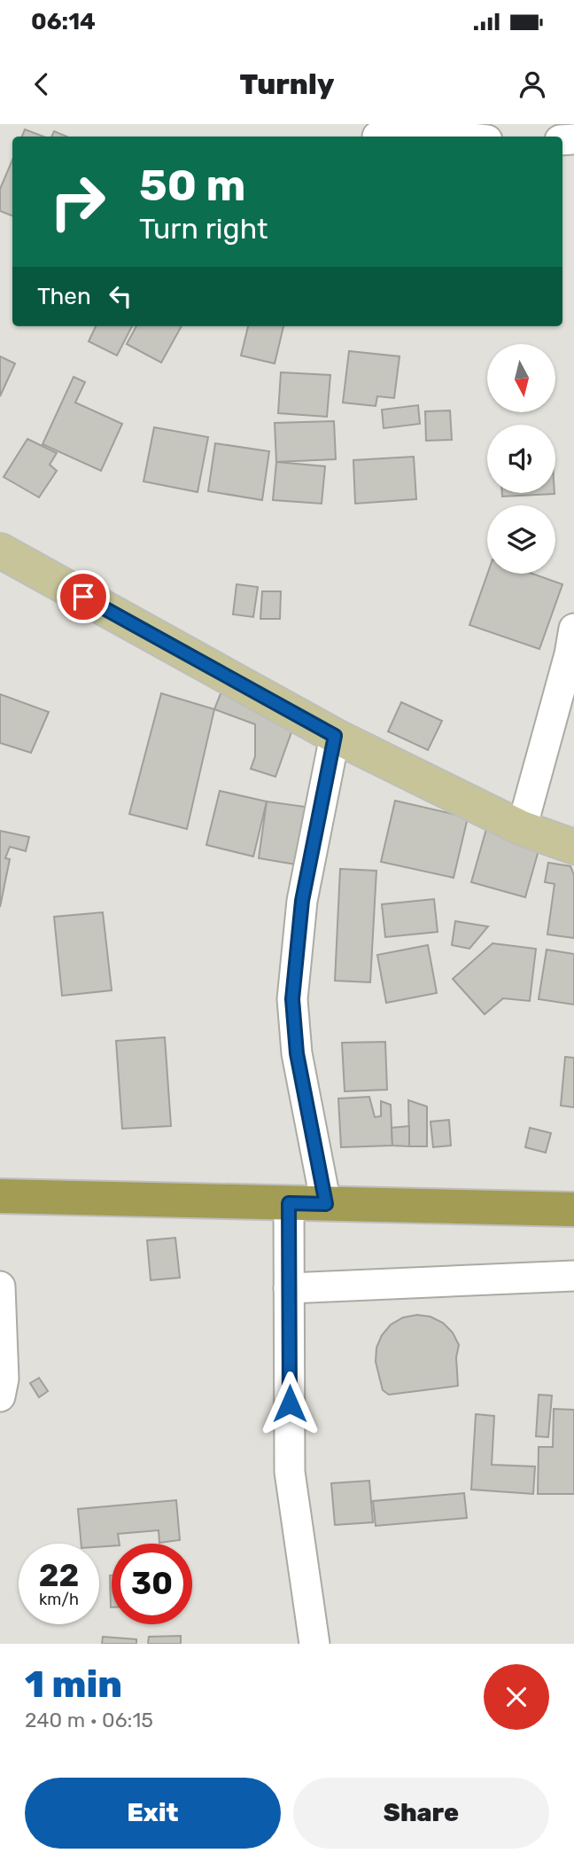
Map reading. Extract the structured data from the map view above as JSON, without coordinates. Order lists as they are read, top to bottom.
{
  "north": "bottom",
  "page": {
    "status": "06:14",
    "header": "Turnly",
    "turn": ["50 m", "Turn right"],
    "then": "Then",
    "speed": "22 km/h",
    "limit": "30",
    "heading": ["1 min", "240 m · 06:15"],
    "buttons": ["Exit", "Share"]
  }
}
